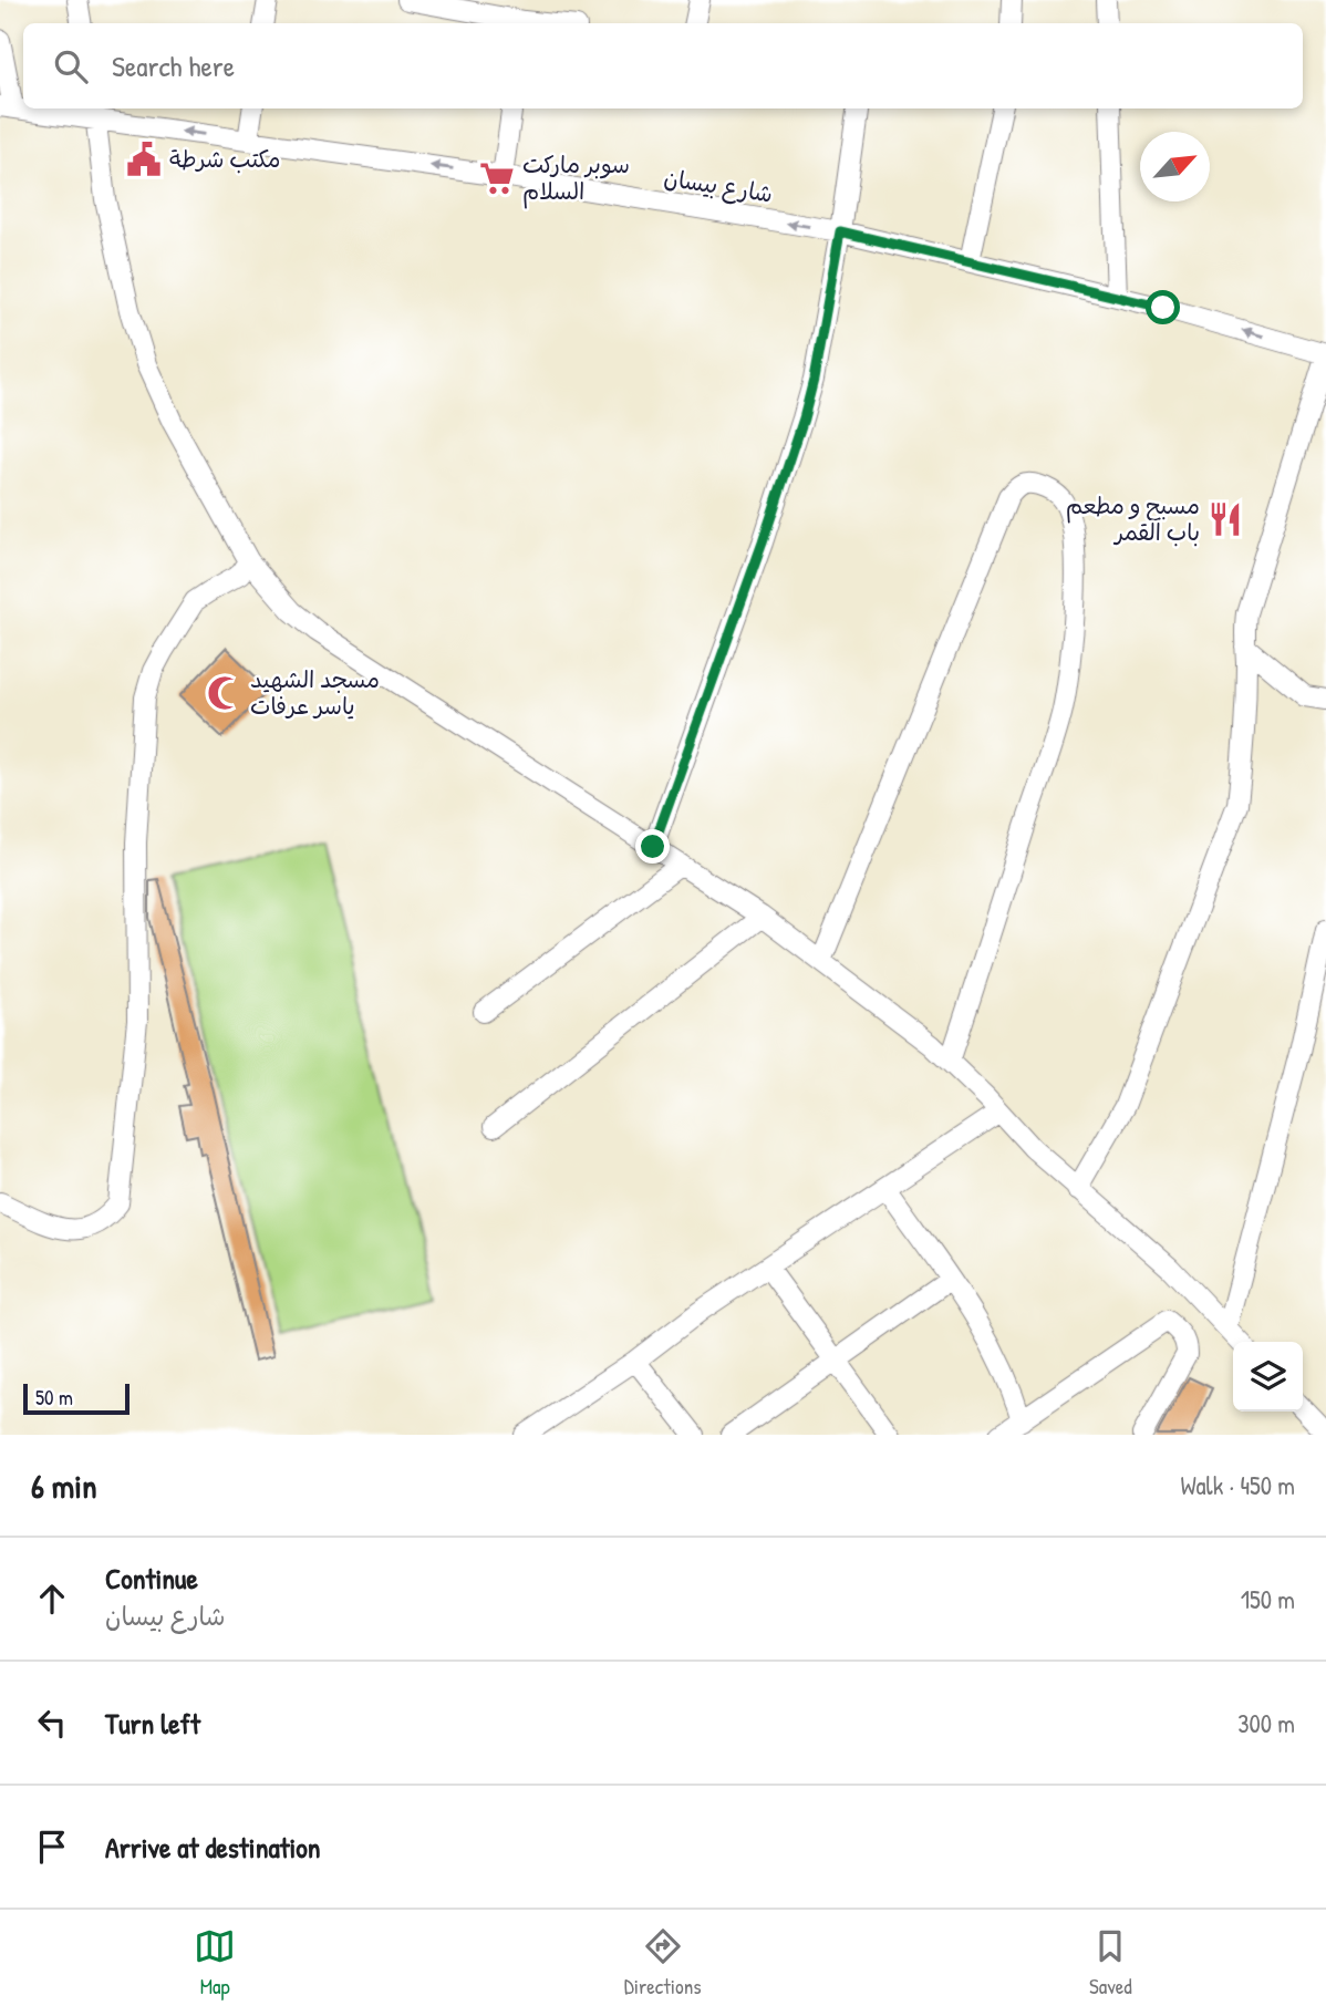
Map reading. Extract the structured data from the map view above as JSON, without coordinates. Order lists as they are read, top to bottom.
{
  "streets": {
    "street": ["شارع بيسان"]
  },
  "one_way": ["شارع بيسان"],
  "places": {
    "public building": ["مكتب شرطة"],
    "supermarket": ["سوبر ماركت السلام"],
    "restaurant": ["مسبح و مطعم باب القمر"],
    "mosque": ["مسجد الشهيد ياسر عرفات"]
  },
  "scale_bar": "50 m",
  "north": "top right",
  "page": {
    "search": "Search here",
    "scale": "50 m",
    "heading": ["6 min", "Walk · 450 m"],
    "list": [
      ["Continue", "شارع بيسان", "150 m"],
      ["Turn left", "300 m"],
      "Arrive at destination"
    ],
    "nav": ["Map", "Directions", "Saved"]
  }
}
